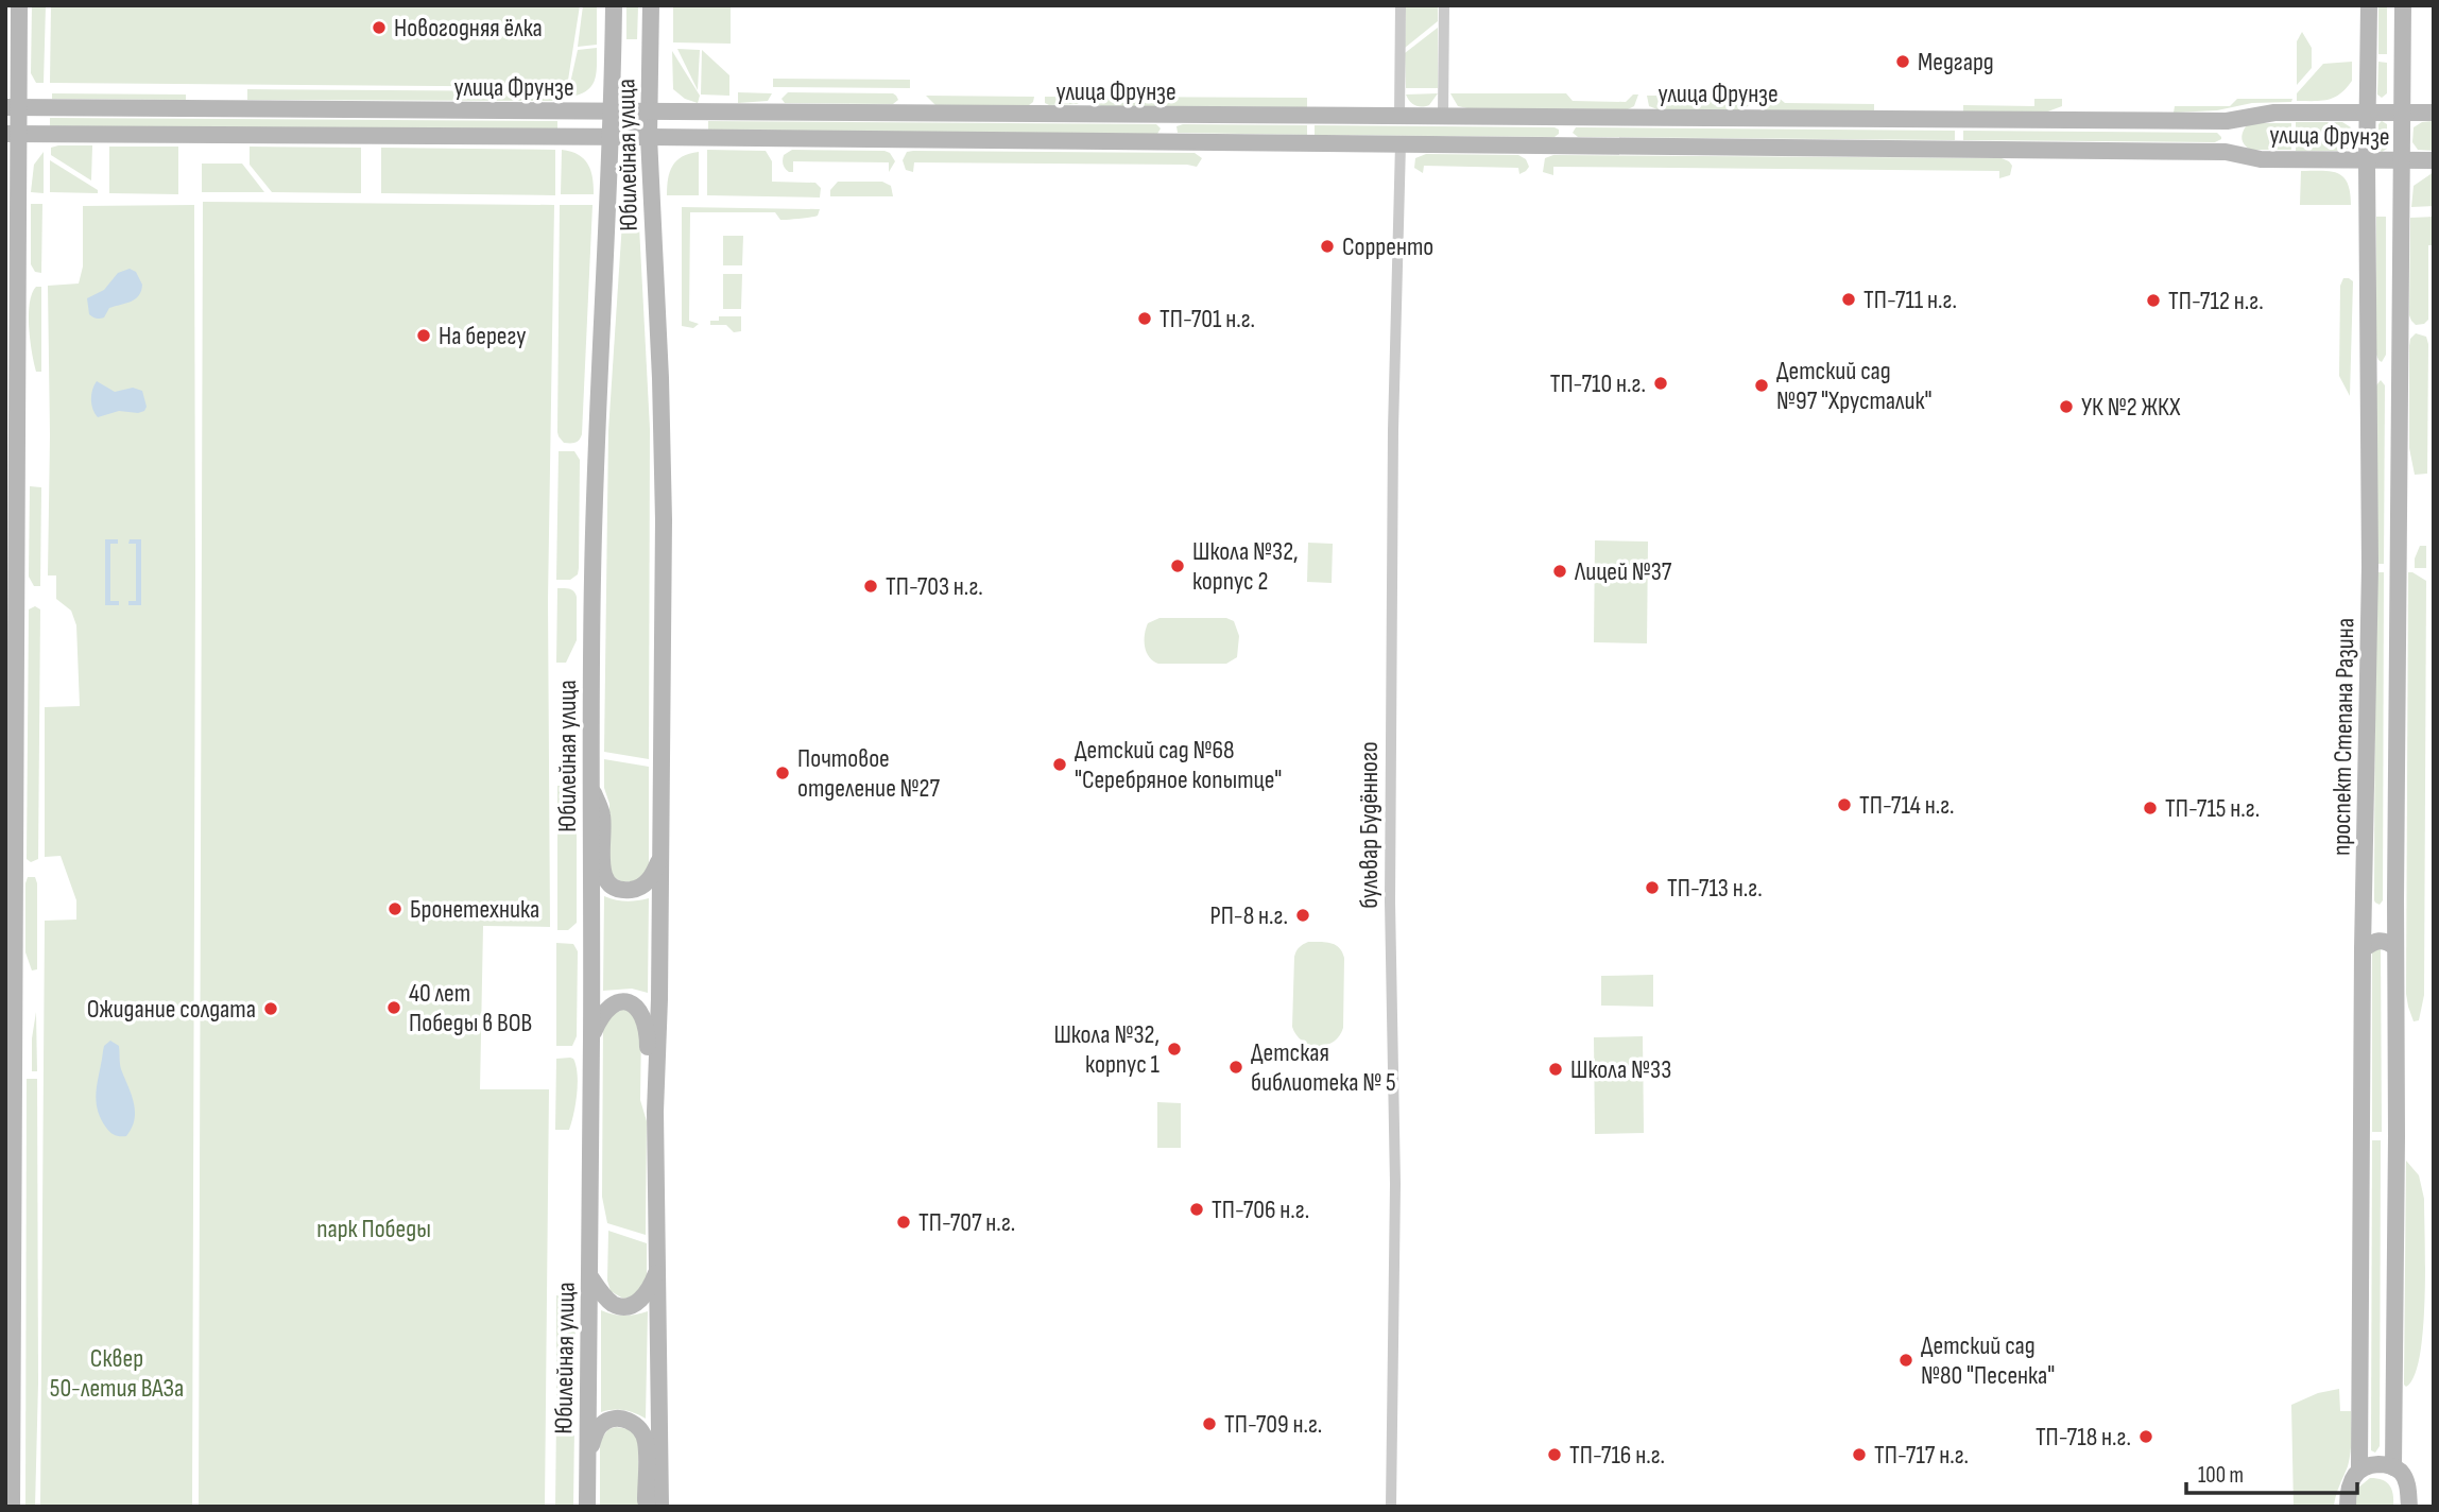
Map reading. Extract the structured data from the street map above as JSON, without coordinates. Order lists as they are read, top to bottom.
{
  "streets": {
    "main road": ["улица Фрунзе", "Юбилейная улица", "проспект Степана Разина"],
    "street": ["бульвар Будённого"]
  },
  "crossings": [
    ["улица Фрунзе", "Юбилейная улица"],
    ["улица Фрунзе", "проспект Степана Разина"],
    ["улица Фрунзе", "бульвар Будённого"]
  ],
  "parks": ["парк Победы", "Сквер 50-летия ВАЗа"],
  "places": [
    "Новогодняя ёлка",
    "Медгард",
    "Сорренто",
    "ТП-711 н.г.",
    "ТП-712 н.г.",
    "ТП-701 н.г.",
    "На берегу",
    "ТП-710 н.г.",
    "Детский сад №97 \"Хрусталик\"",
    "УК №2 ЖКХ",
    "Школа №32, корпус 2",
    "Лицей №37",
    "ТП-703 н.г.",
    "Детский сад №68 \"Серебряное копытце\"",
    "Почтовое отделение №27",
    "ТП-714 н.г.",
    "ТП-715 н.г.",
    "ТП-713 н.г.",
    "Бронетехника",
    "РП-8 н.г.",
    "40 лет Победы в ВОВ",
    "Ожидание солдата",
    "Школа №32, корпус 1",
    "Детская библиотека № 5",
    "Школа №33",
    "ТП-706 н.г.",
    "ТП-707 н.г.",
    "Детский сад №80 \"Песенка\"",
    "ТП-709 н.г.",
    "ТП-718 н.г.",
    "ТП-716 н.г.",
    "ТП-717 н.г."
  ],
  "scale_bar": "100 m"
}
